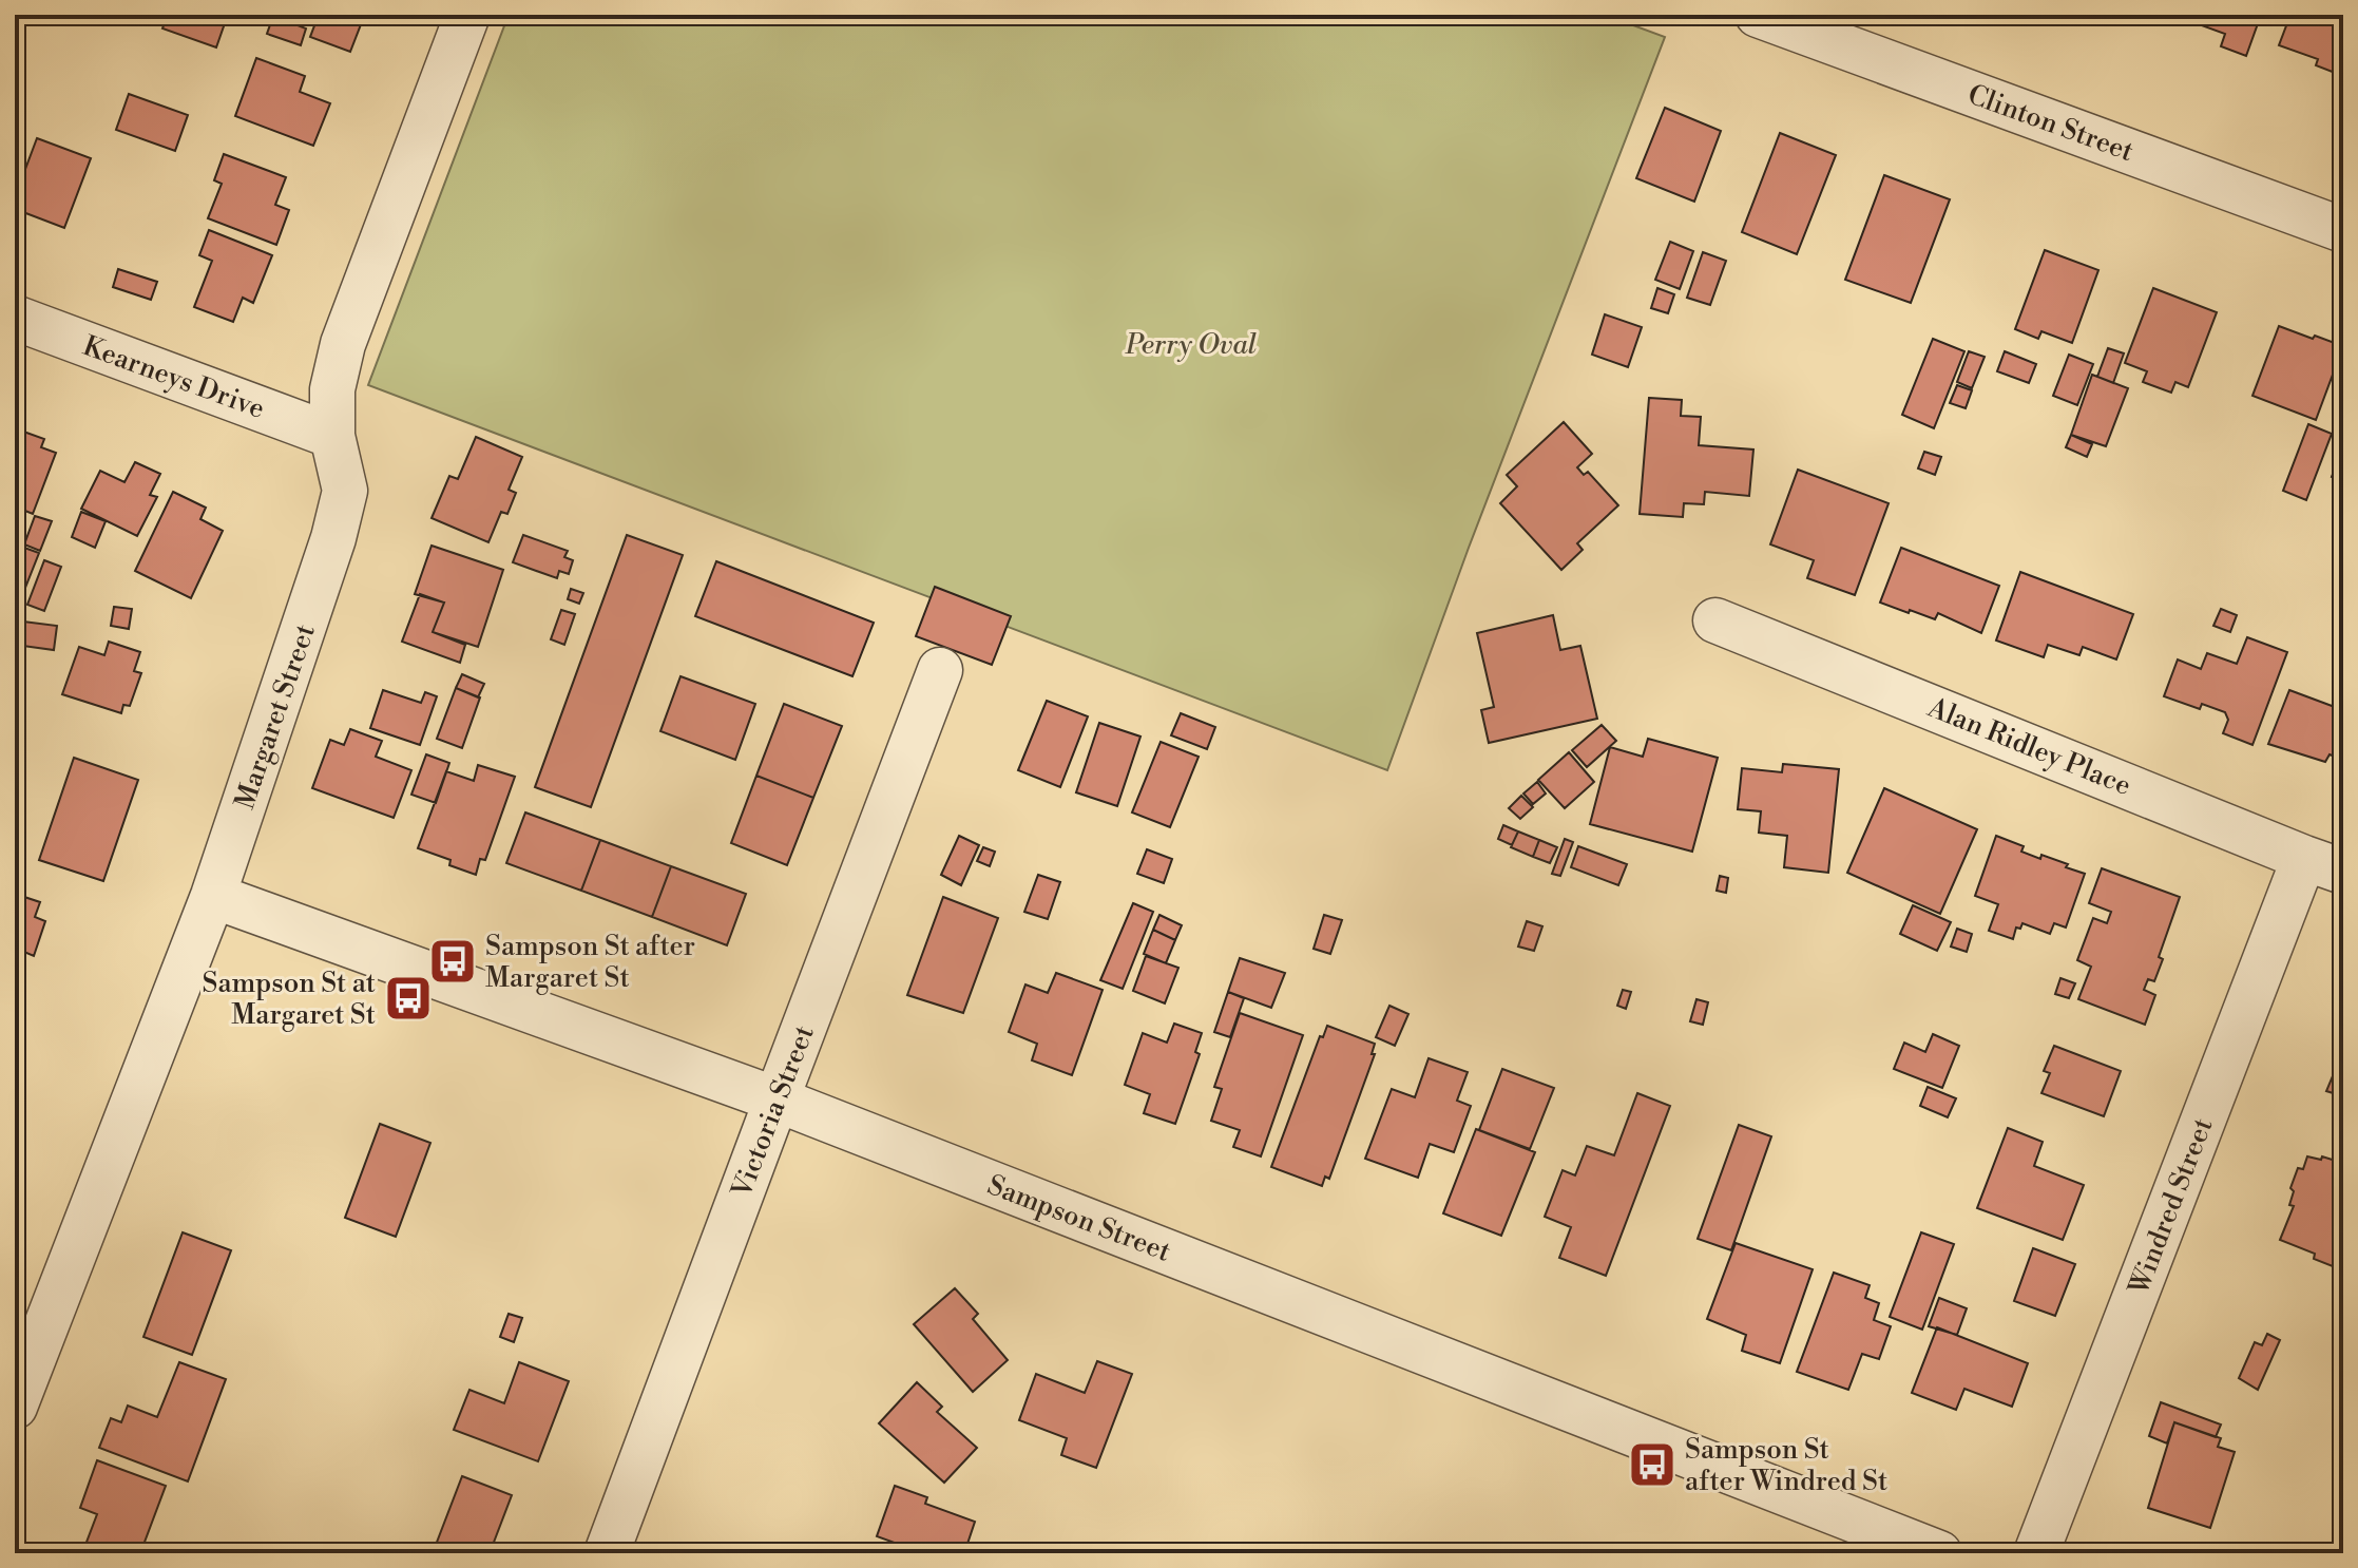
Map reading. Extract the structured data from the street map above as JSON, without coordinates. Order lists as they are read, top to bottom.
{
  "streets": {
    "street": [
      "Clinton Street",
      "Kearneys Drive",
      "Margaret Street",
      "Alan Ridley Place",
      "Victoria Street",
      "Windred Street",
      "Sampson Street"
    ]
  },
  "crossings": [
    ["Kearneys Drive", "Margaret Street"],
    ["Margaret Street", "Sampson Street"],
    ["Alan Ridley Place", "Windred Street"],
    ["Victoria Street", "Sampson Street"]
  ],
  "parks": ["Perry Oval"],
  "places": {
    "bus stop": ["Sampson St after Margaret St", "Sampson St at Margaret St", "Sampson St after Windred St"]
  }
}
